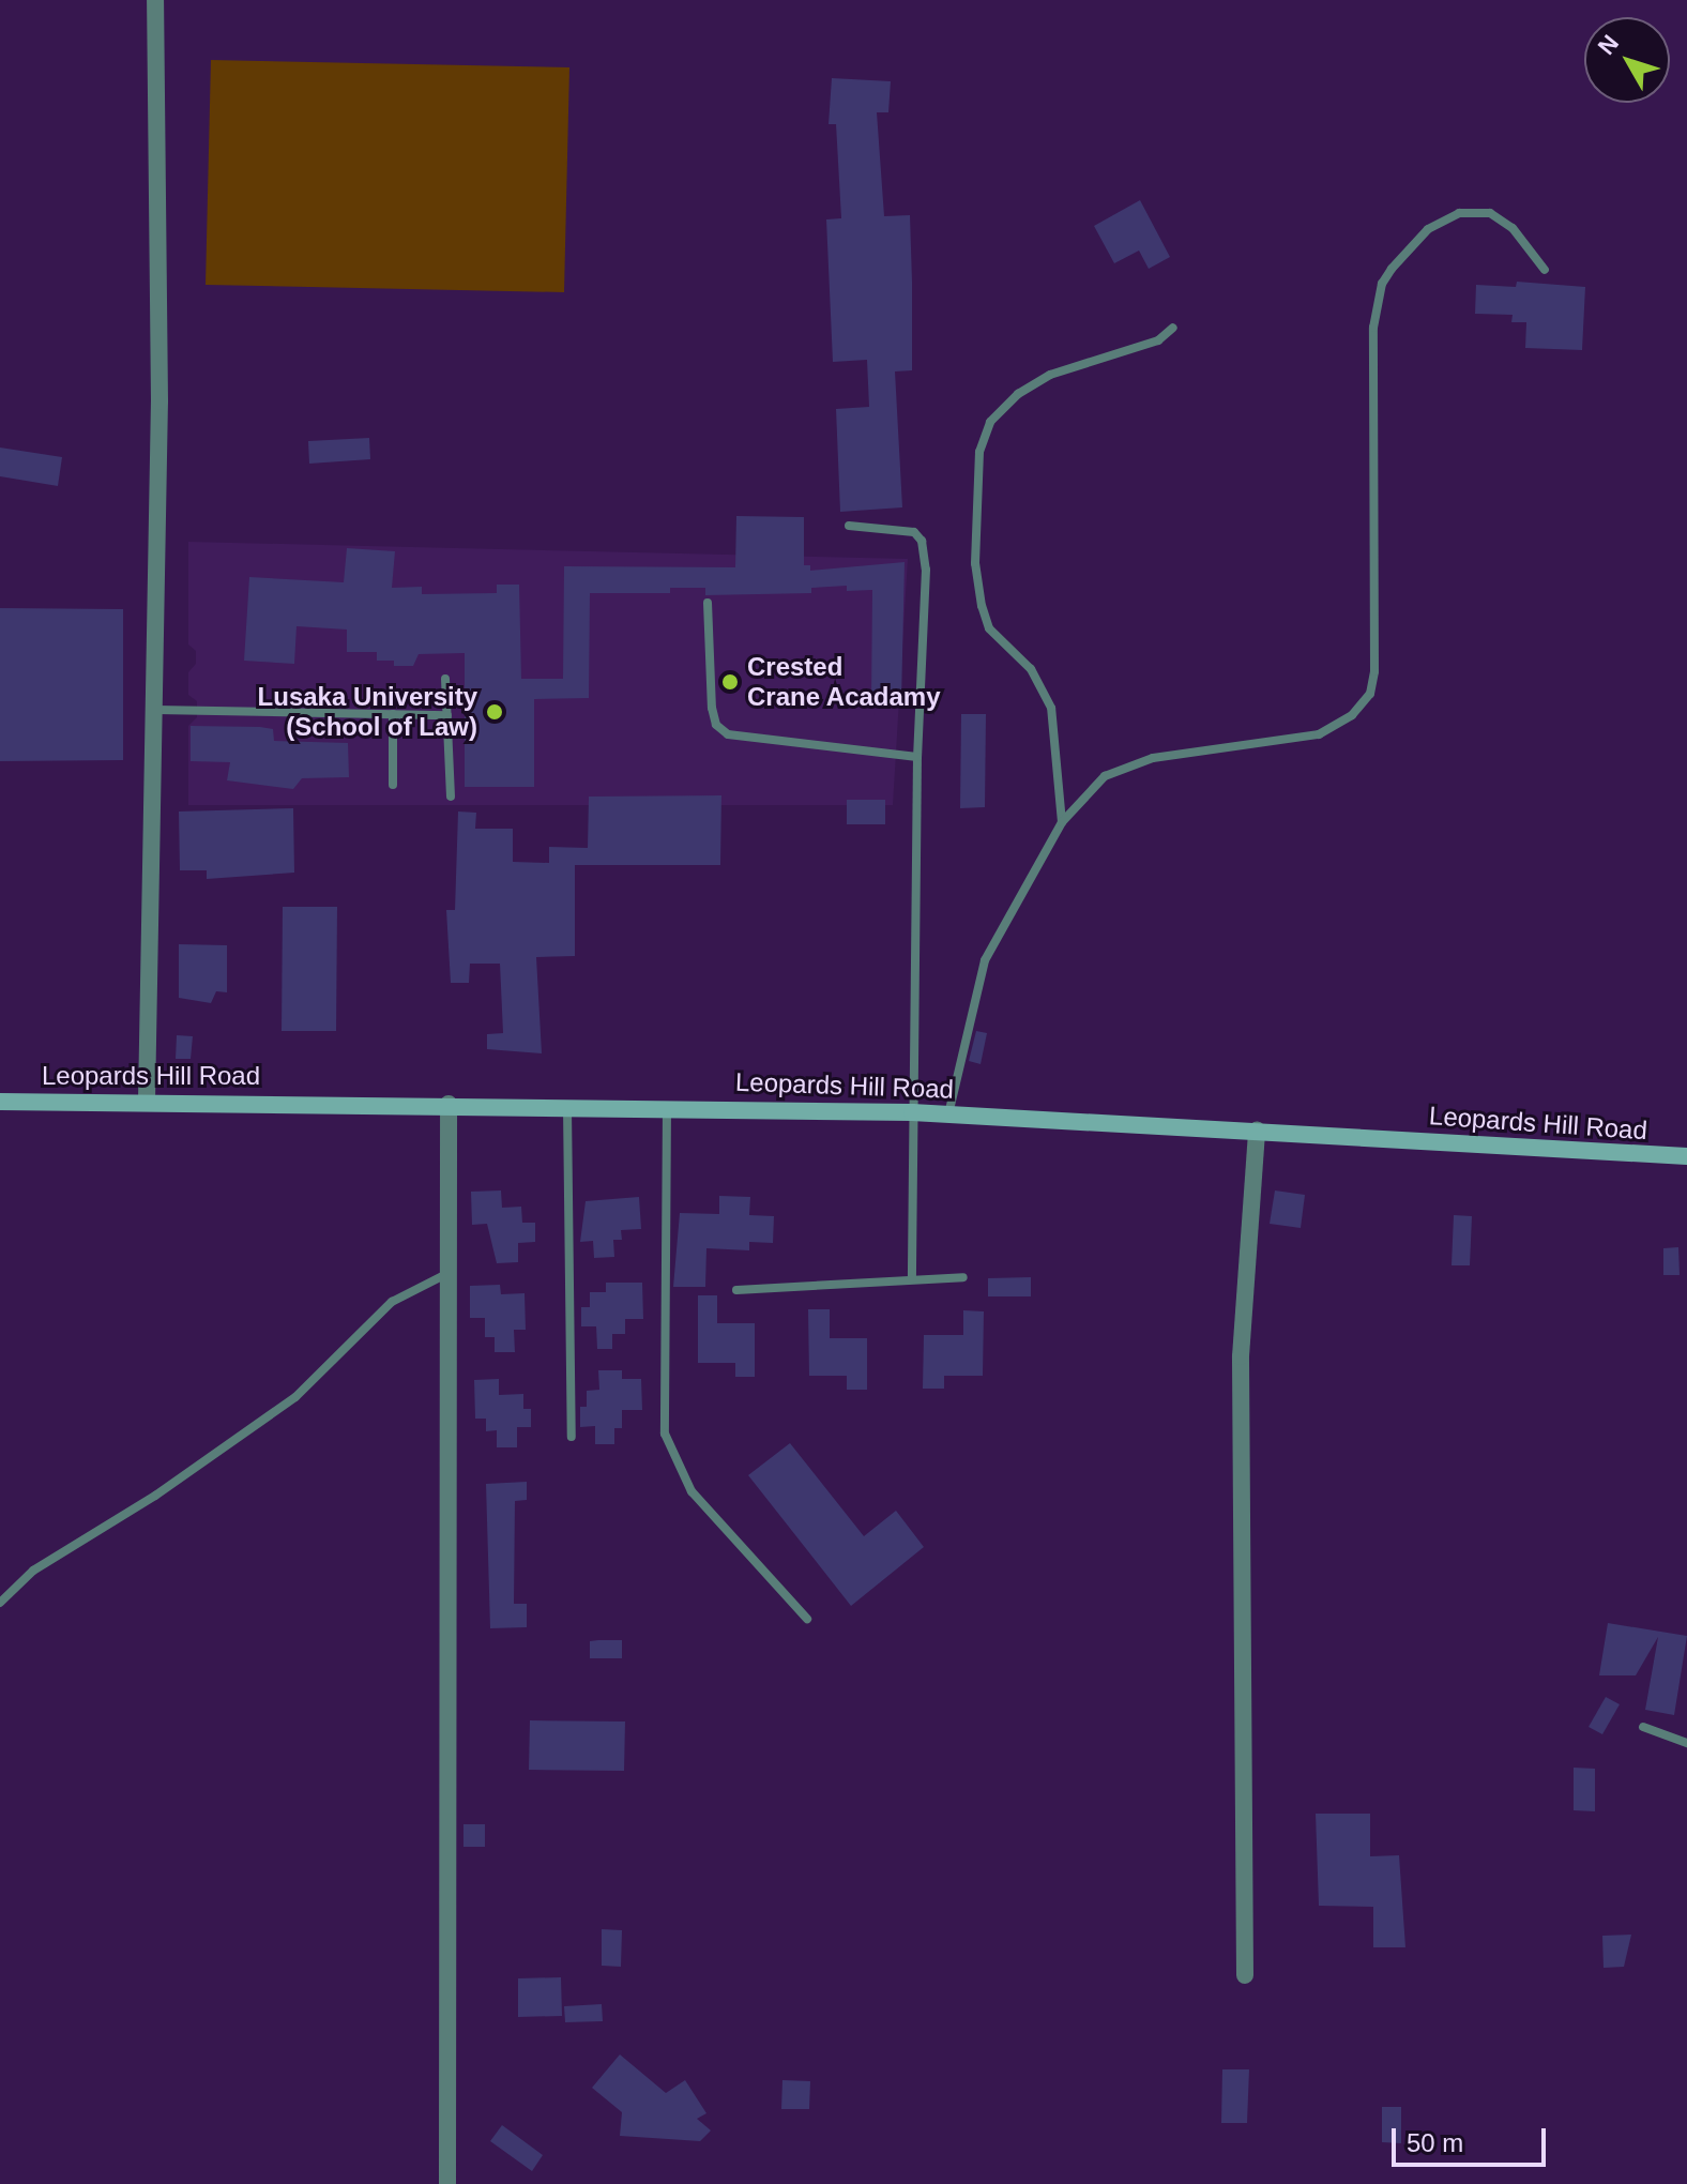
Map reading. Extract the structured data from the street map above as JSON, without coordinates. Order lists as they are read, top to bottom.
{
  "streets": {
    "main road": ["Leopards Hill Road"]
  },
  "places": ["Crested Crane Acadamy", "Lusaka University (School of Law)"],
  "scale_bar": "50 m",
  "north": "top left"
}
